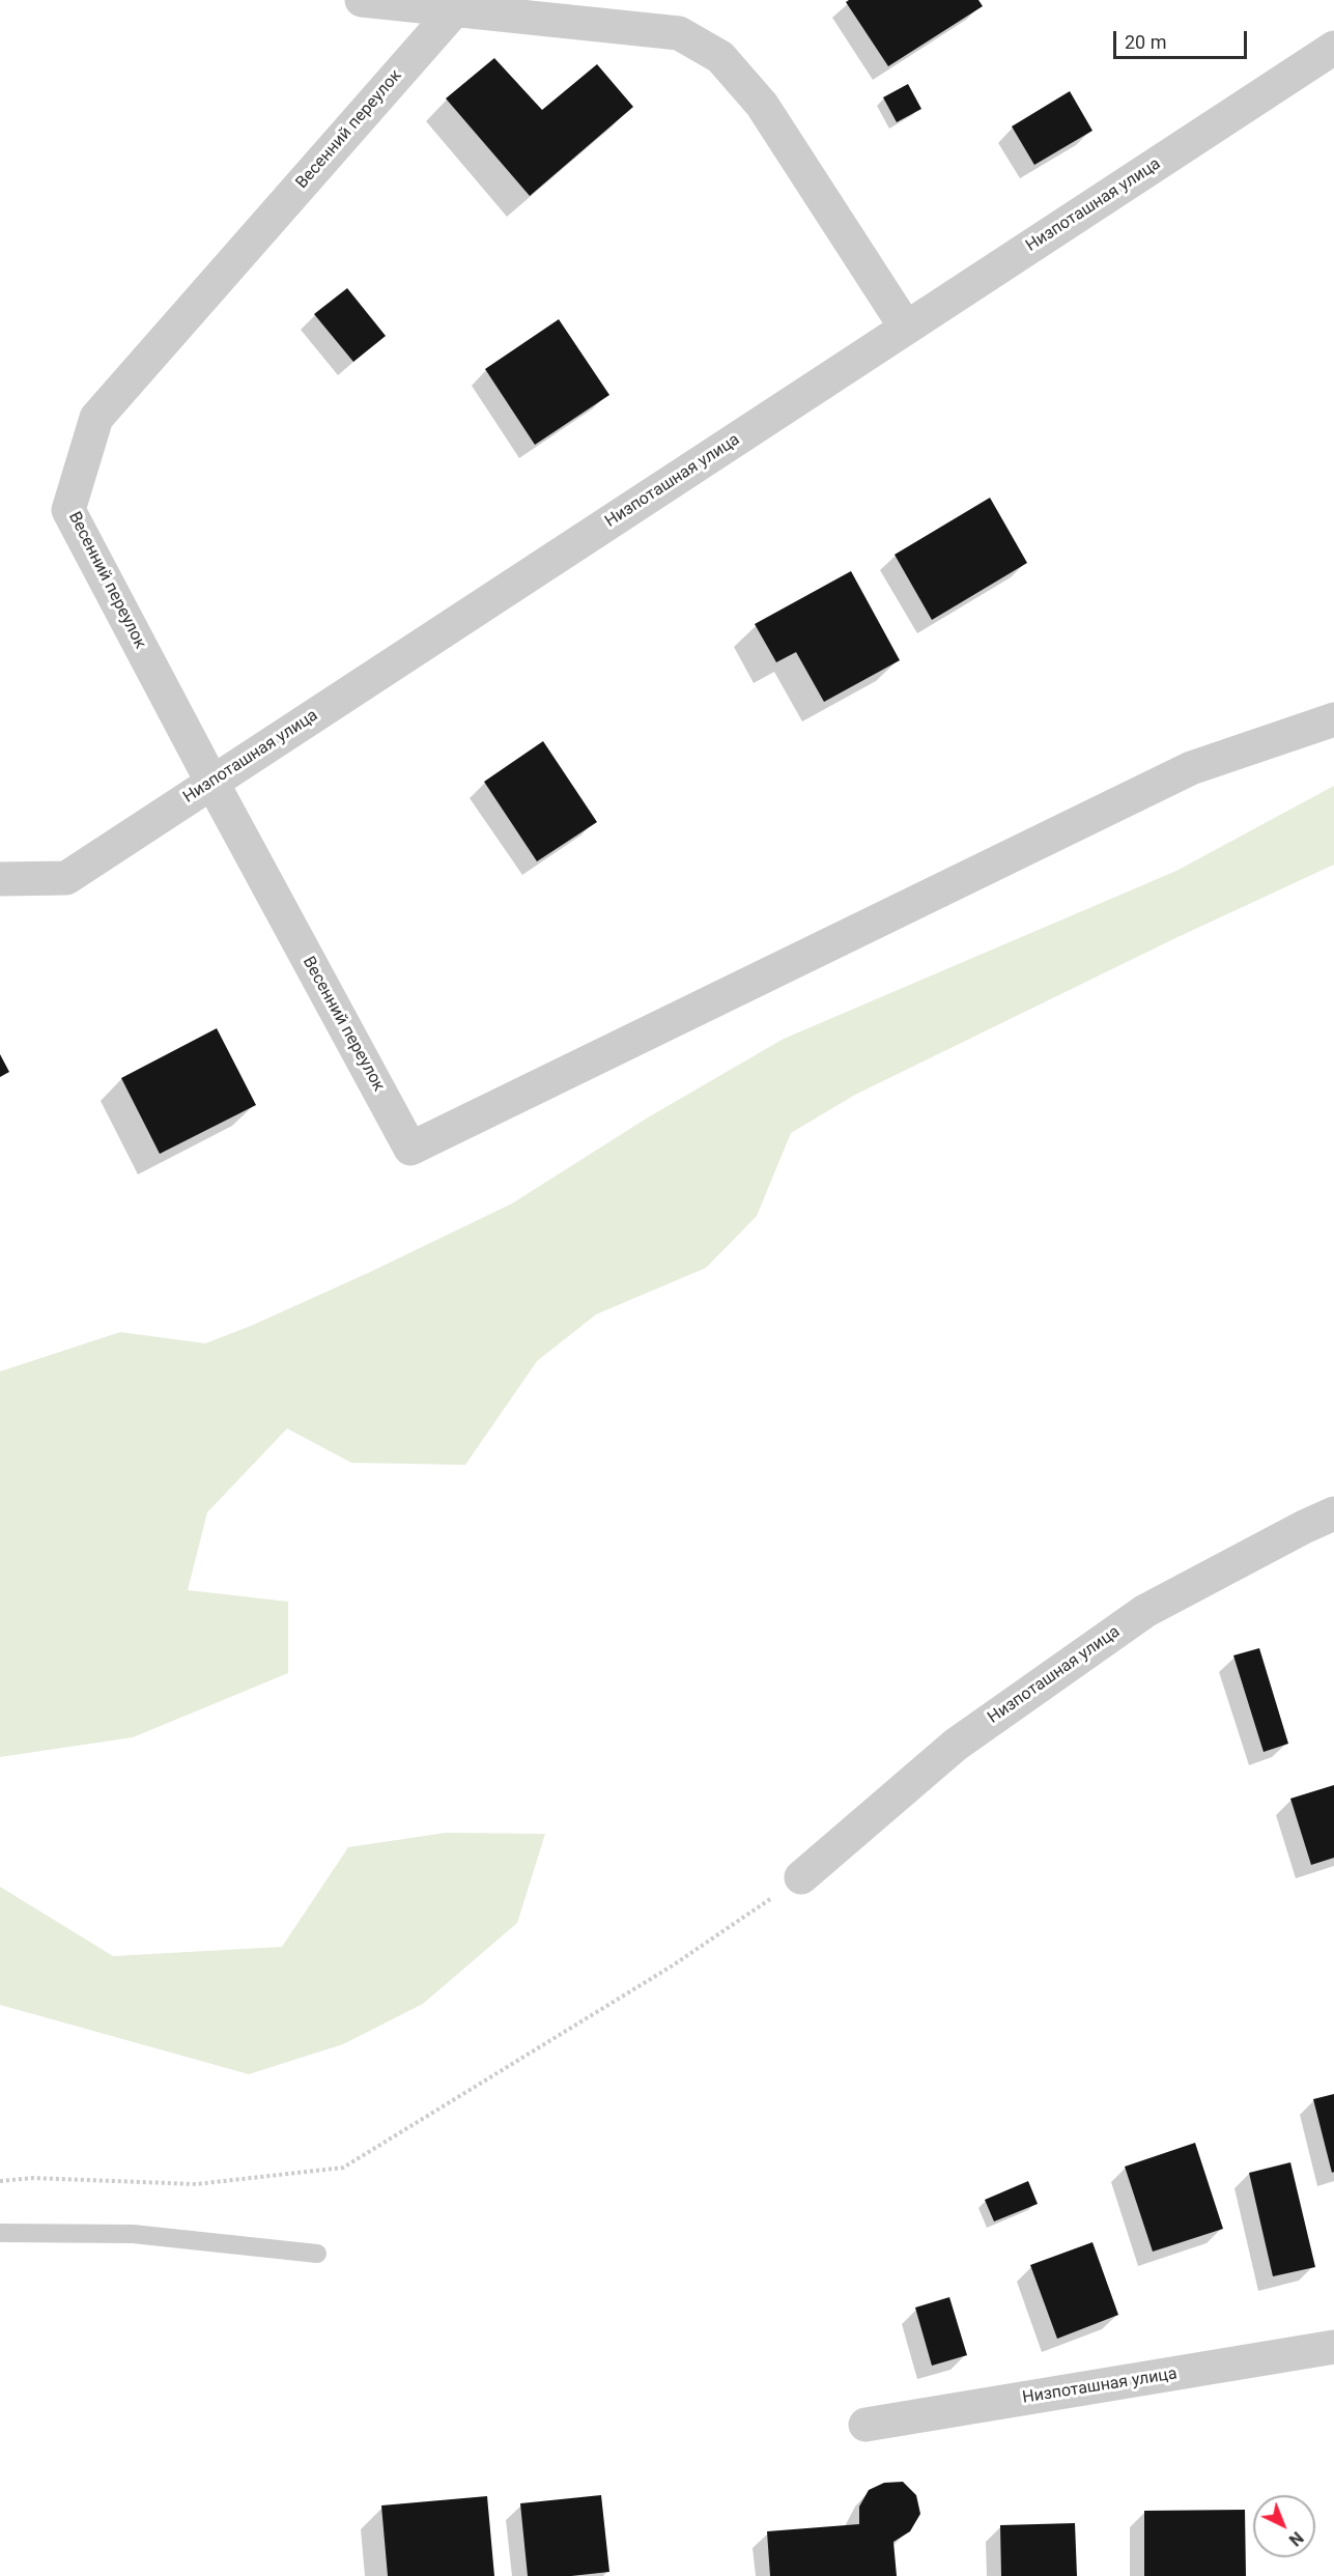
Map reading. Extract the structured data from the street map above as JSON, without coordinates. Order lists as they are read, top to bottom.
{
  "streets": {
    "street": ["Весенний переулок", "Низпоташная улица"]
  },
  "crossings": [
    ["Весенний переулок", "Низпоташная улица"]
  ],
  "scale_bar": "20 m",
  "north": "bottom right"
}
